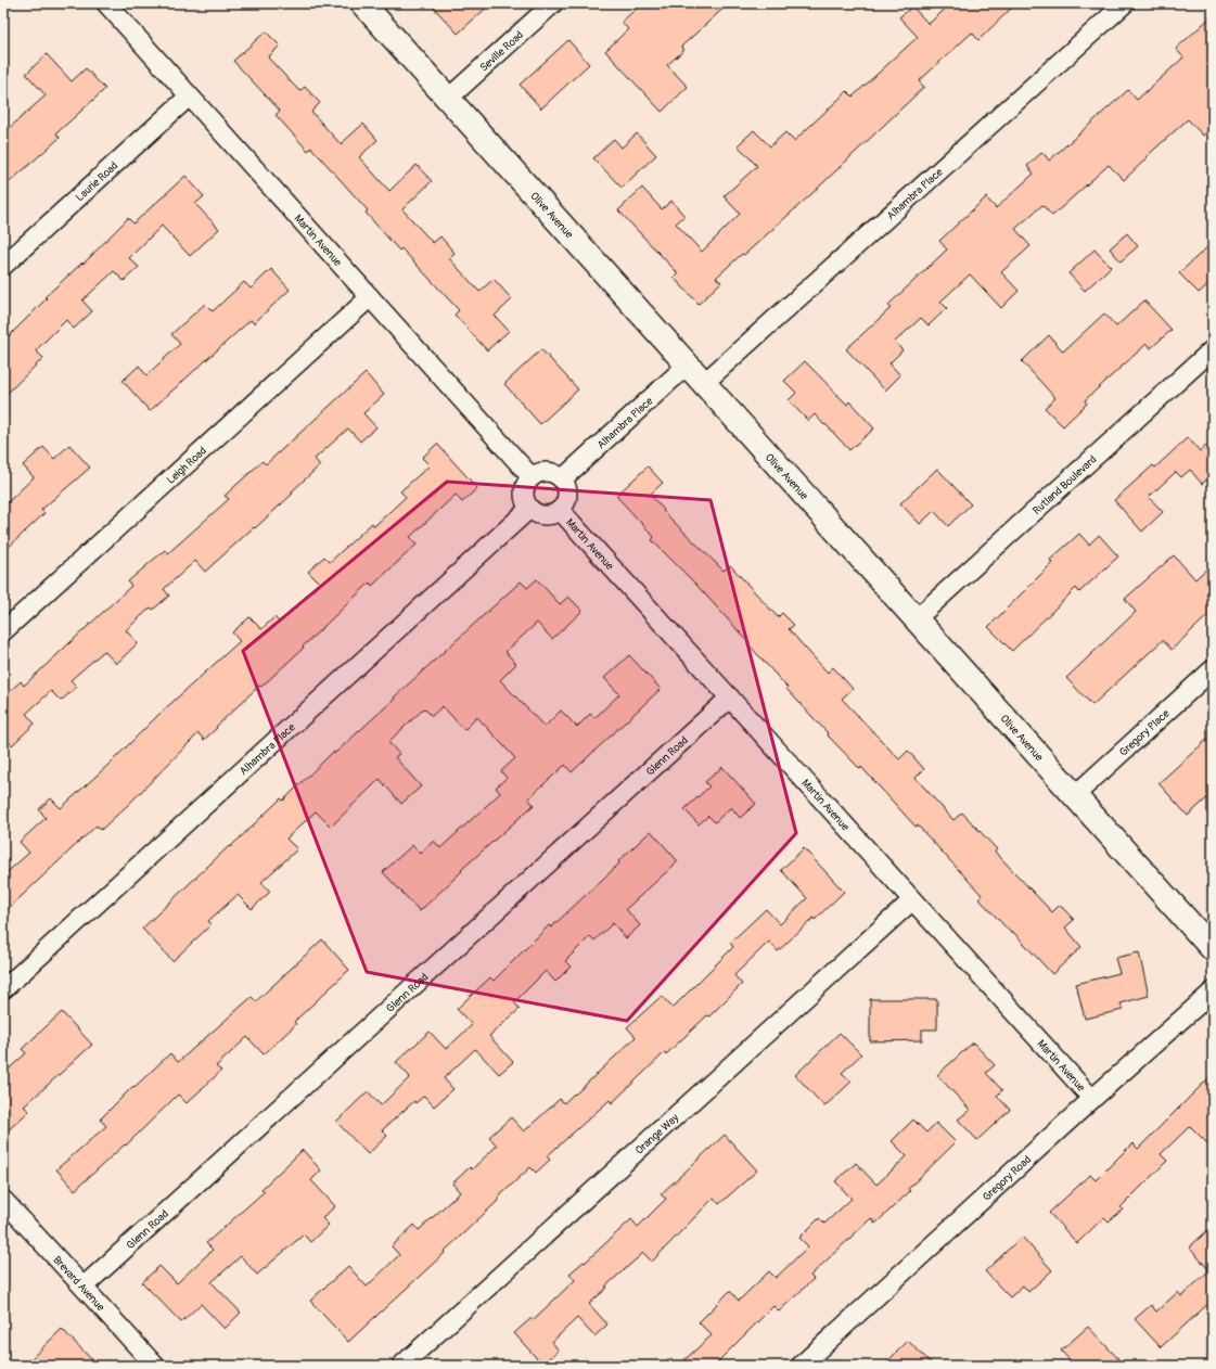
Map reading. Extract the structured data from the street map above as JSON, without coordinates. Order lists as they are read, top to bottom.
{
  "streets": {
    "street": [
      "Seville Road",
      "Laurie Road",
      "Alhambra Place",
      "Olive Avenue",
      "Martin Avenue",
      "Leigh Road",
      "Rutland Boulevard",
      "Gregory Place",
      "Glenn Road",
      "Orange Way",
      "Gregory Road",
      "Brevard Avenue"
    ]
  },
  "crossings": [
    ["Seville Road", "Olive Avenue"],
    ["Laurie Road", "Martin Avenue"],
    ["Alhambra Place", "Olive Avenue"],
    ["Alhambra Place", "Martin Avenue"],
    ["Olive Avenue", "Rutland Boulevard"],
    ["Olive Avenue", "Gregory Place"],
    ["Martin Avenue", "Leigh Road"],
    ["Martin Avenue", "Glenn Road"],
    ["Martin Avenue", "Orange Way"],
    ["Martin Avenue", "Gregory Road"],
    ["Glenn Road", "Brevard Avenue"]
  ]
}
